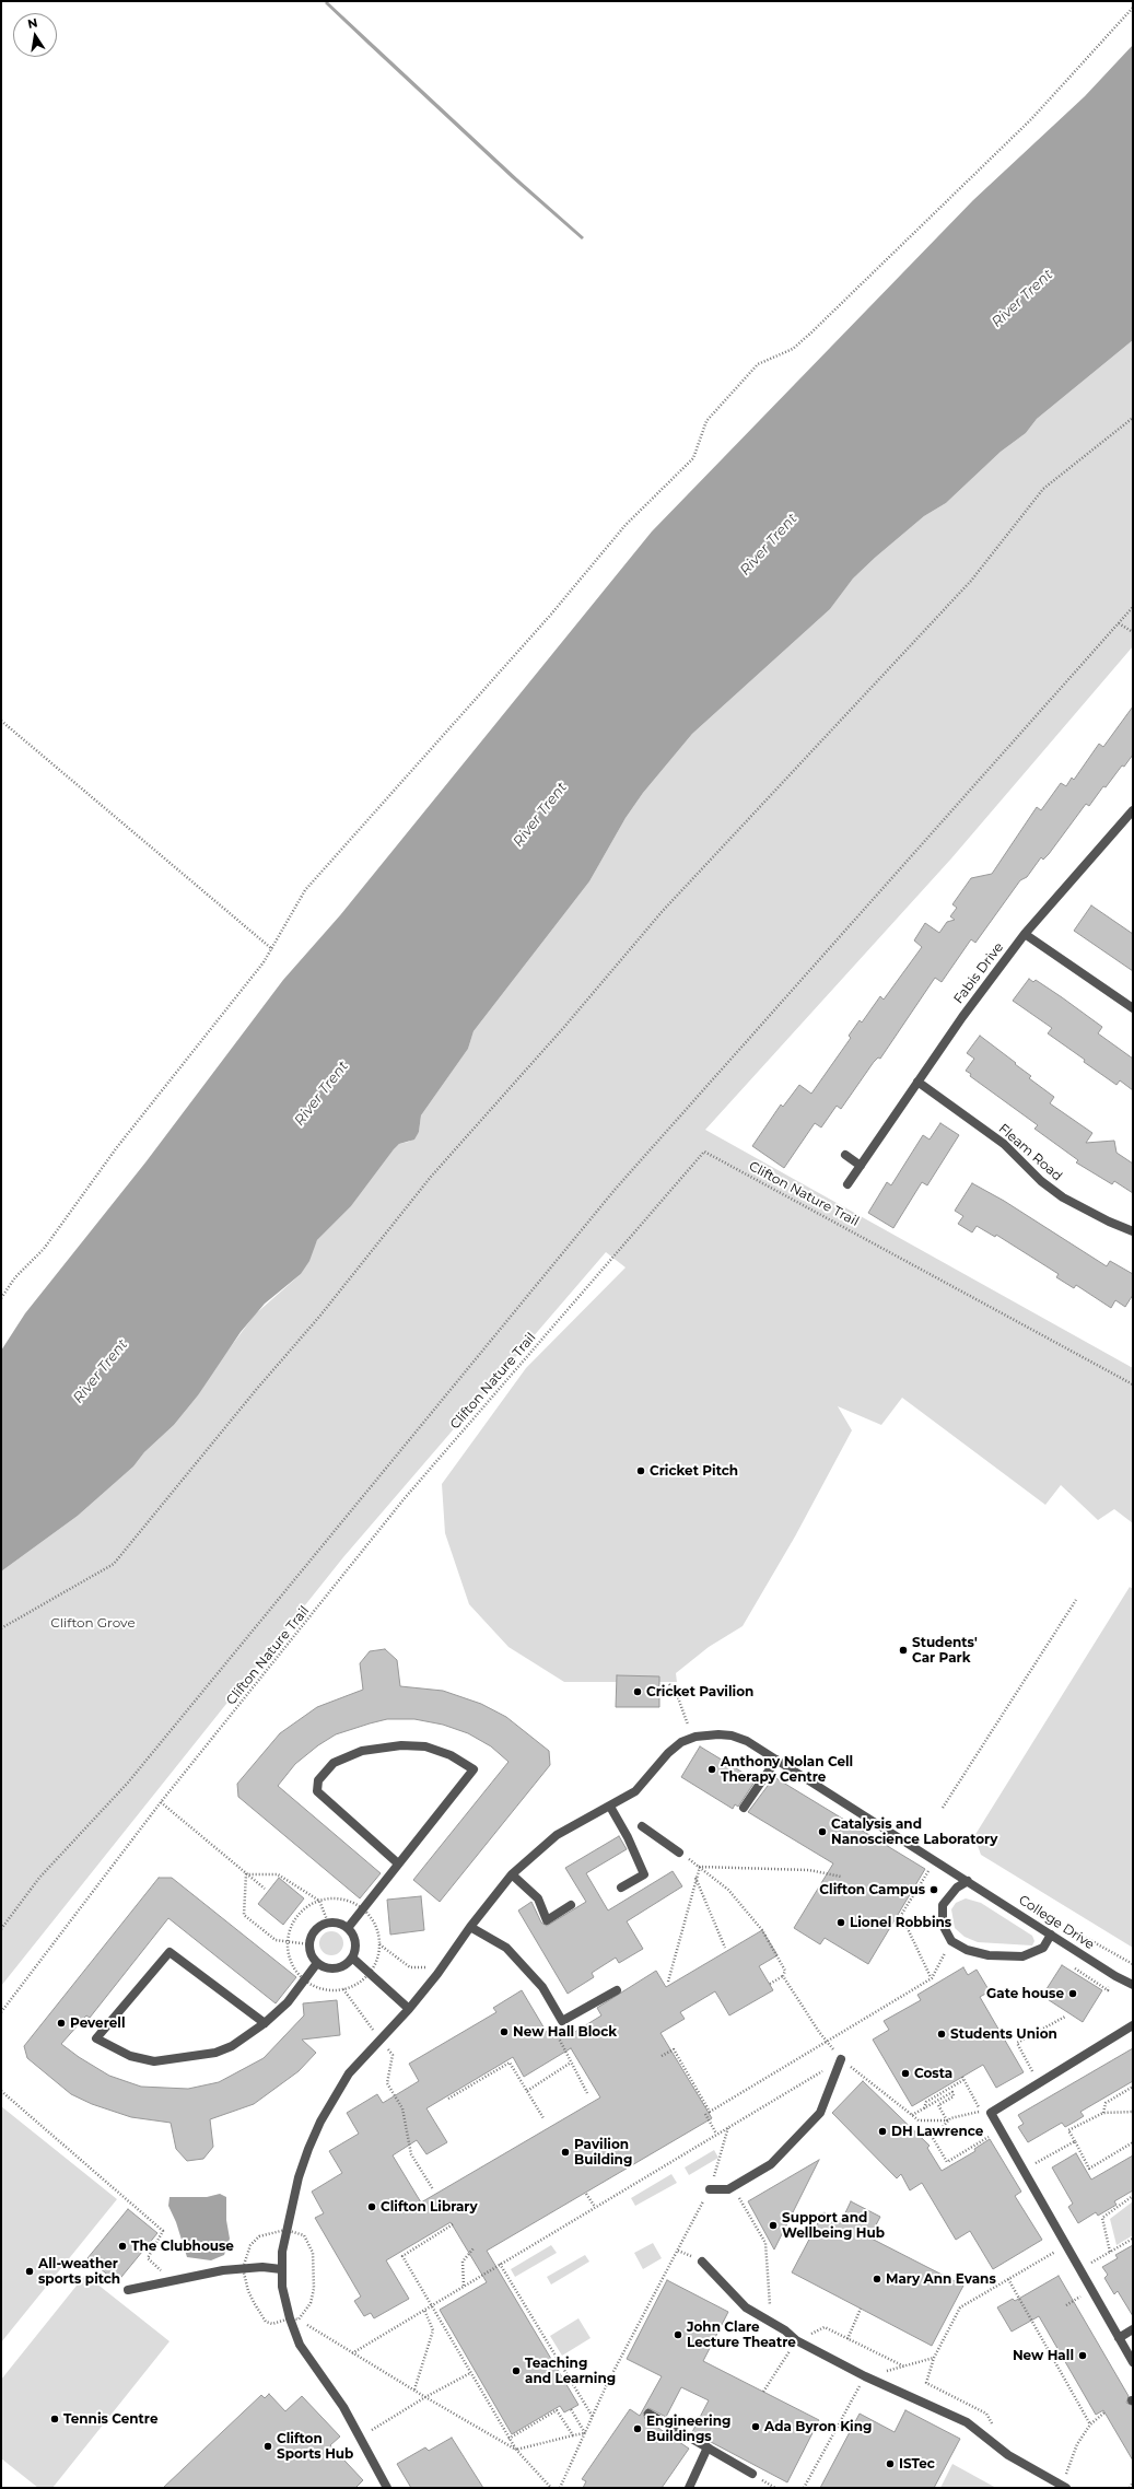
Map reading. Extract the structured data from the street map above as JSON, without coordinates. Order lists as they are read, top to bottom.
{
  "streets": {
    "street": ["Fabis Drive", "Fleam Road", "College Drive"],
    "path": ["Clifton Nature Trail"]
  },
  "crossings": [
    ["Fabis Drive", "Fleam Road"]
  ],
  "water": ["River Trent"],
  "parks": ["Clifton Grove"],
  "places": [
    "Cricket Pitch",
    "Students' Car Park",
    "Cricket Pavilion",
    "Anthony Nolan Cell Therapy Centre",
    "Catalysis and Nanoscience Laboratory",
    "Clifton Campus",
    "Lionel Robbins",
    "Gate house",
    "Peverell",
    "New Hall Block",
    "Students Union",
    "Costa",
    "DH Lawrence",
    "Pavilion Building",
    "Clifton Library",
    "Support and Wellbeing Hub",
    "The Clubhouse",
    "All-weather sports pitch",
    "Mary Ann Evans",
    "John Clare Lecture Theatre",
    "New Hall",
    "Teaching and Learning",
    "Tennis Centre",
    "Ada Byron King",
    "Engineering Buildings",
    "Clifton Sports Hub",
    "ISTec"
  ],
  "north": "top"
}
